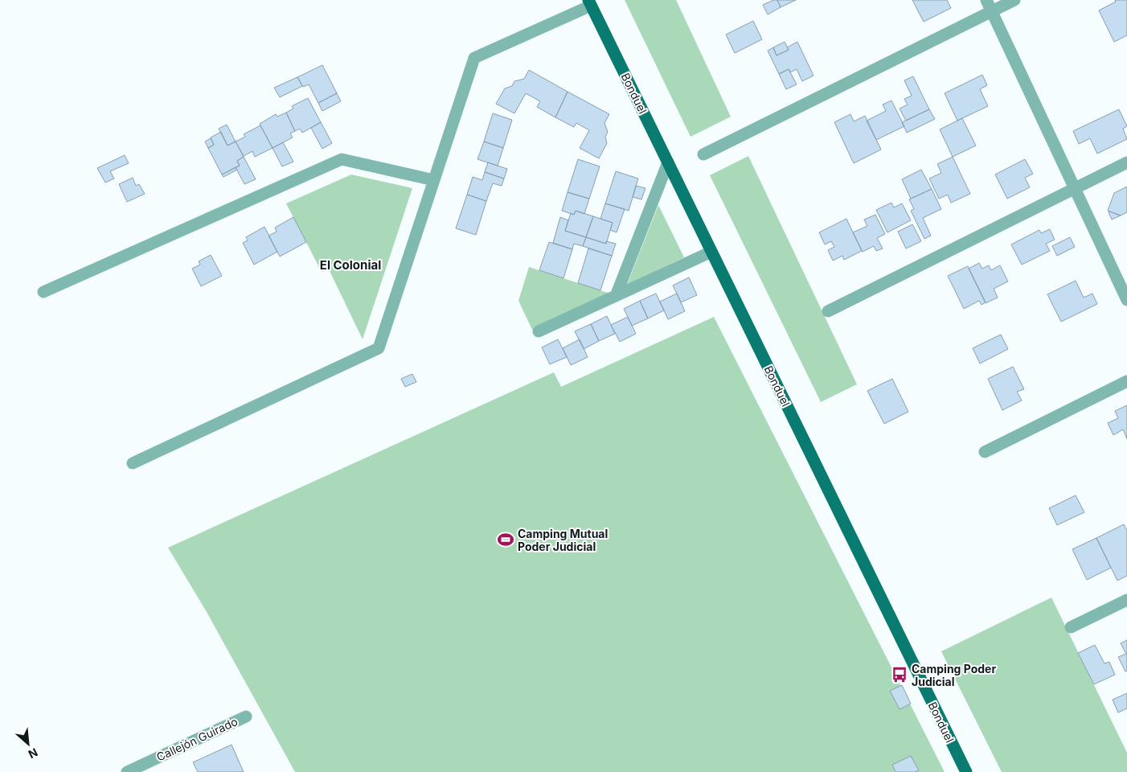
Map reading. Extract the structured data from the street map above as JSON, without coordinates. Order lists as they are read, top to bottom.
{
  "streets": {
    "main road": ["Bonduel"],
    "street": ["Callejón Guirado"]
  },
  "districts": ["El Colonial"],
  "places": {
    "sports": ["Camping Mutual Poder Judicial"],
    "bus stop": ["Camping Poder Judicial"]
  },
  "north": "bottom right"
}
